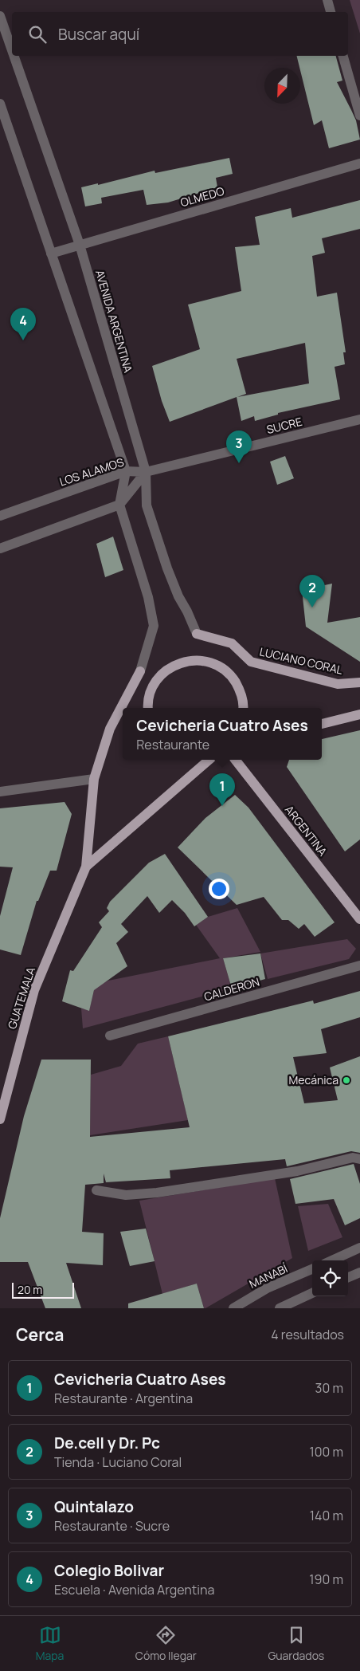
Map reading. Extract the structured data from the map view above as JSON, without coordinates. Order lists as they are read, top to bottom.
{
  "streets": {
    "main road": ["LUCIANO CORAL", "ARGENTINA", "GUATEMALA"],
    "street": [
      "OLMEDO",
      "AVENIDA ARGENTINA",
      "SUCRE",
      "LOS ALAMOS",
      "CALDERON",
      "MANABÍ"
    ]
  },
  "crossings": [
    ["OLMEDO", "AVENIDA ARGENTINA"],
    ["AVENIDA ARGENTINA", "SUCRE"],
    ["AVENIDA ARGENTINA", "LOS ALAMOS"],
    ["AVENIDA ARGENTINA", "LUCIANO CORAL"],
    ["SUCRE", "LOS ALAMOS"]
  ],
  "places": ["Mecánica"],
  "scale_bar": "20 m",
  "north": "bottom left",
  "page": {
    "search": "Buscar aquí",
    "pins": [
      "4",
      "3",
      "2",
      "1"
    ],
    "popup": ["Cevicheria Cuatro Ases", "Restaurante"],
    "scale": "20 m",
    "heading": ["Cerca", "4 resultados"],
    "list": [
      {
        "mark": "1",
        "name": "Cevicheria Cuatro Ases",
        "note": "Restaurante · Argentina",
        "value": "30 m"
      },
      {
        "mark": "2",
        "name": "De.cell y Dr. Pc",
        "note": "Tienda · Luciano Coral",
        "value": "100 m"
      },
      {
        "mark": "3",
        "name": "Quintalazo",
        "note": "Restaurante · Sucre",
        "value": "140 m"
      },
      {
        "mark": "4",
        "name": "Colegio Bolivar",
        "note": "Escuela · Avenida Argentina",
        "value": "190 m"
      }
    ],
    "nav": ["Mapa", "Cómo llegar", "Guardados"]
  }
}
